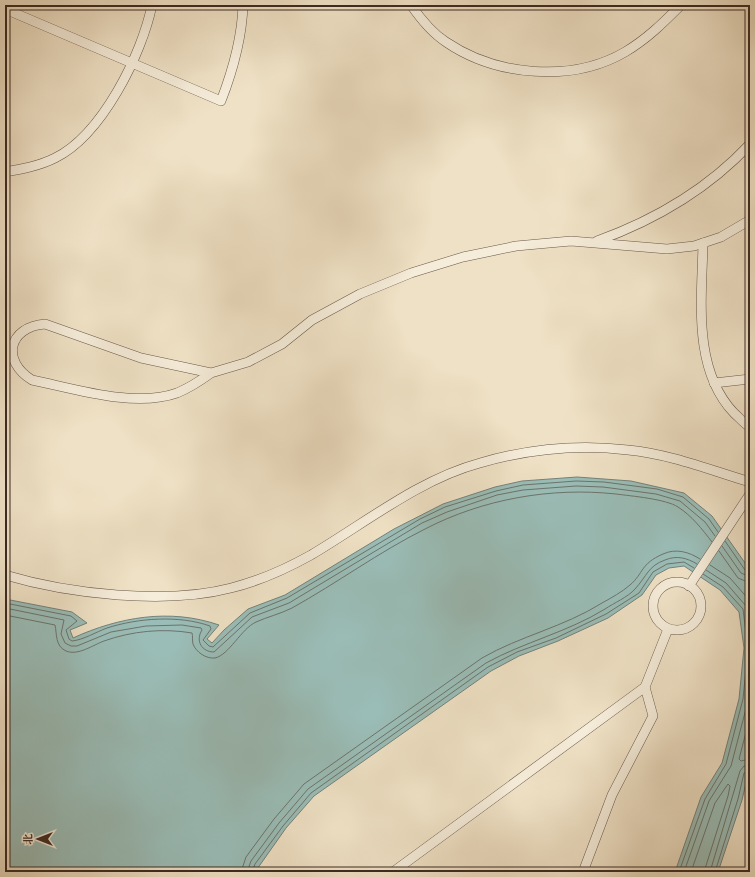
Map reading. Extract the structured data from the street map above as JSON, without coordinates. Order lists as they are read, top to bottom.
{
  "north": "left"
}
